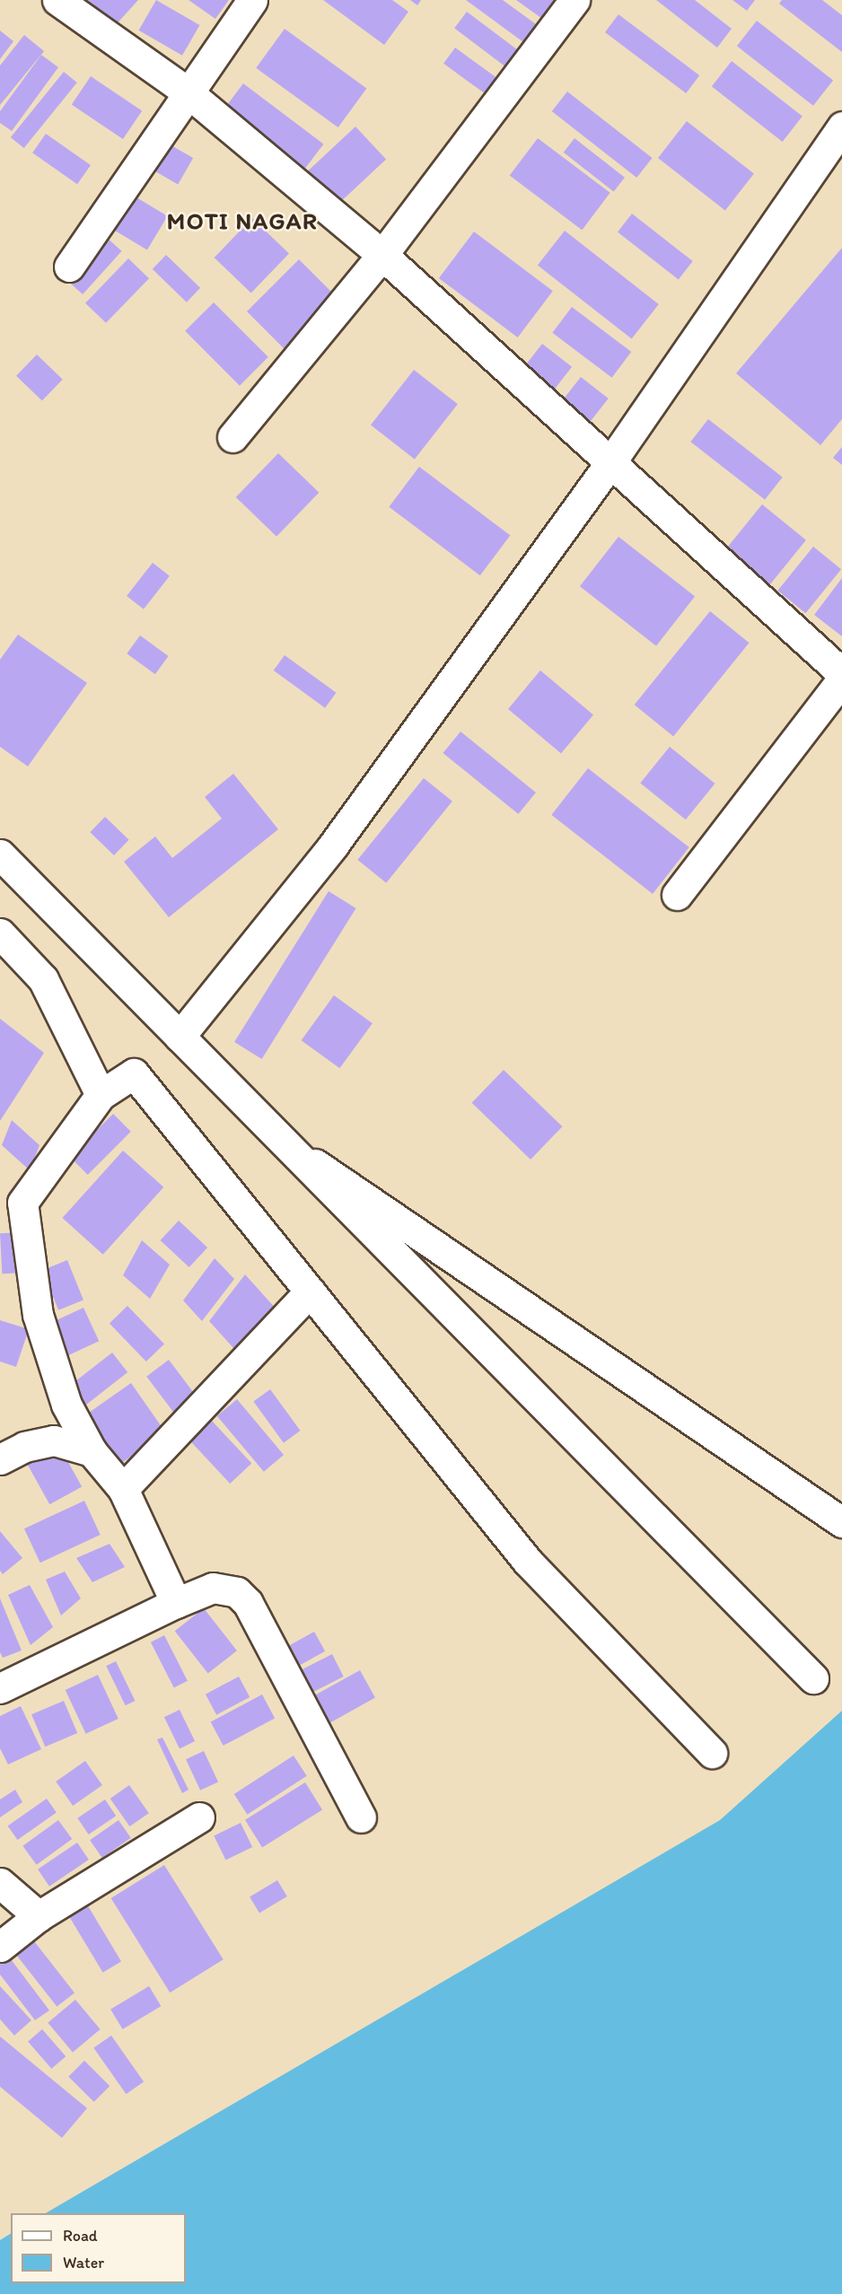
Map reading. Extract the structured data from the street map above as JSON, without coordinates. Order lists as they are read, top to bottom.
{
  "districts": ["MOTI NAGAR"],
  "legend": ["Road", "Water"]
}
